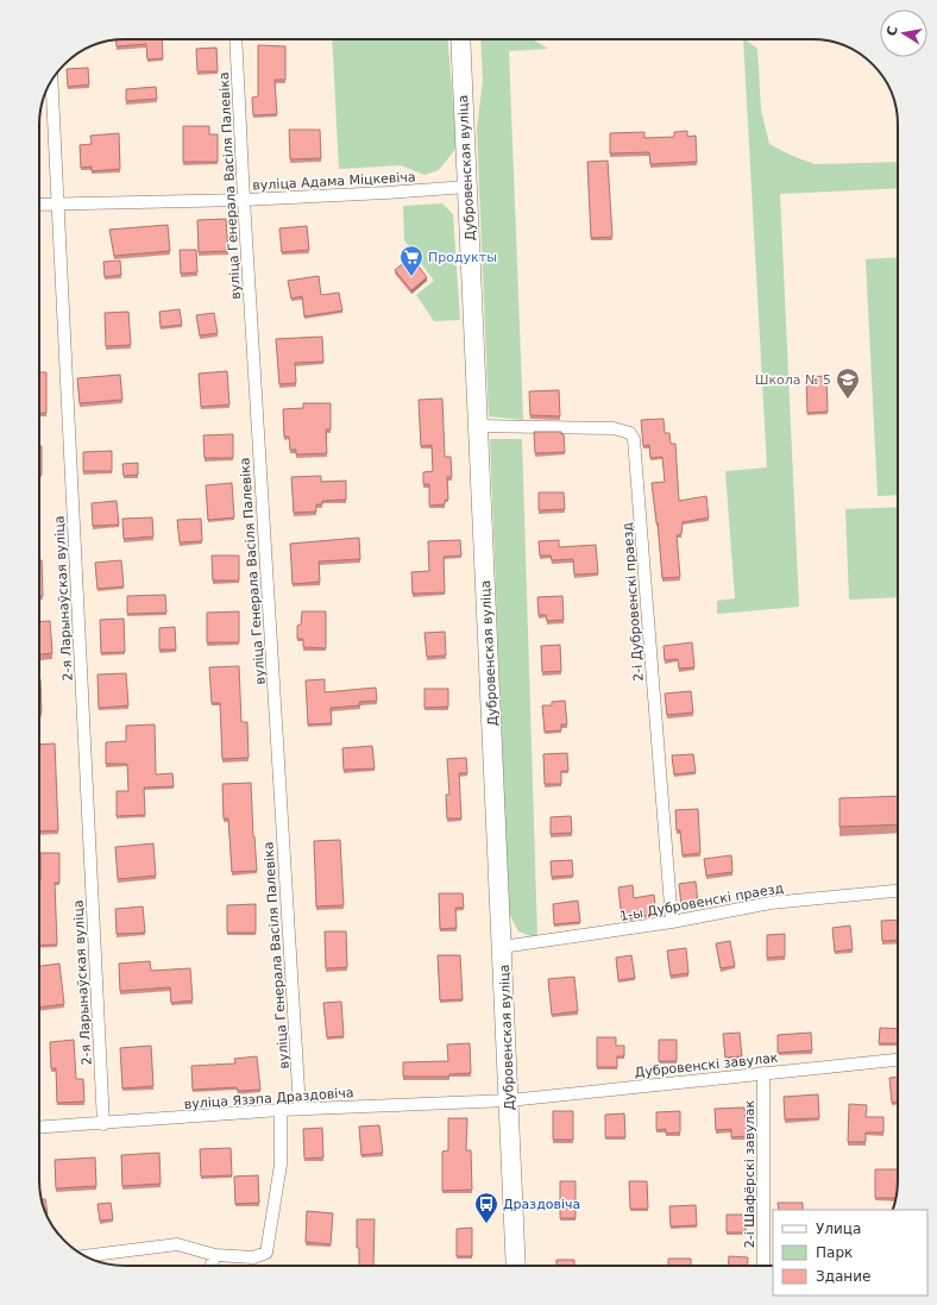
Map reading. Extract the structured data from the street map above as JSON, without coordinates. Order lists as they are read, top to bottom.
{
  "streets": {
    "main road": ["Дубровенская вуліца"],
    "street": [
      "вуліца Адама Міцкевіча",
      "вуліца Генерала Васіля Палевіка",
      "2-я Ларынаўская вуліца",
      "2-і Дубровенскі праезд",
      "1-ы Дубровенскі праезд",
      "Дубровенскі завулак",
      "вуліца Язэпа Драздовіча",
      "2-і Шафёрскі завулак"
    ]
  },
  "crossings": [
    ["Дубровенская вуліца", "вуліца Адама Міцкевіча"],
    ["Дубровенская вуліца", "2-і Дубровенскі праезд"],
    ["Дубровенская вуліца", "1-ы Дубровенскі праезд"],
    ["Дубровенская вуліца", "Дубровенскі завулак"],
    ["Дубровенская вуліца", "вуліца Язэпа Драздовіча"],
    ["вуліца Адама Міцкевіча", "вуліца Генерала Васіля Палевіка"],
    ["вуліца Адама Міцкевіча", "2-я Ларынаўская вуліца"],
    ["вуліца Генерала Васіля Палевіка", "вуліца Язэпа Драздовіча"],
    ["2-я Ларынаўская вуліца", "вуліца Язэпа Драздовіча"],
    ["2-і Дубровенскі праезд", "1-ы Дубровенскі праезд"],
    ["Дубровенскі завулак", "вуліца Язэпа Драздовіча"],
    ["Дубровенскі завулак", "2-і Шафёрскі завулак"]
  ],
  "places": {
    "supermarket": ["Продукты"],
    "school or university": ["Школа № 5"],
    "bus stop": ["Драздовіча"]
  },
  "legend": ["Улица", "Парк", "Здание"],
  "north": "left"
}
